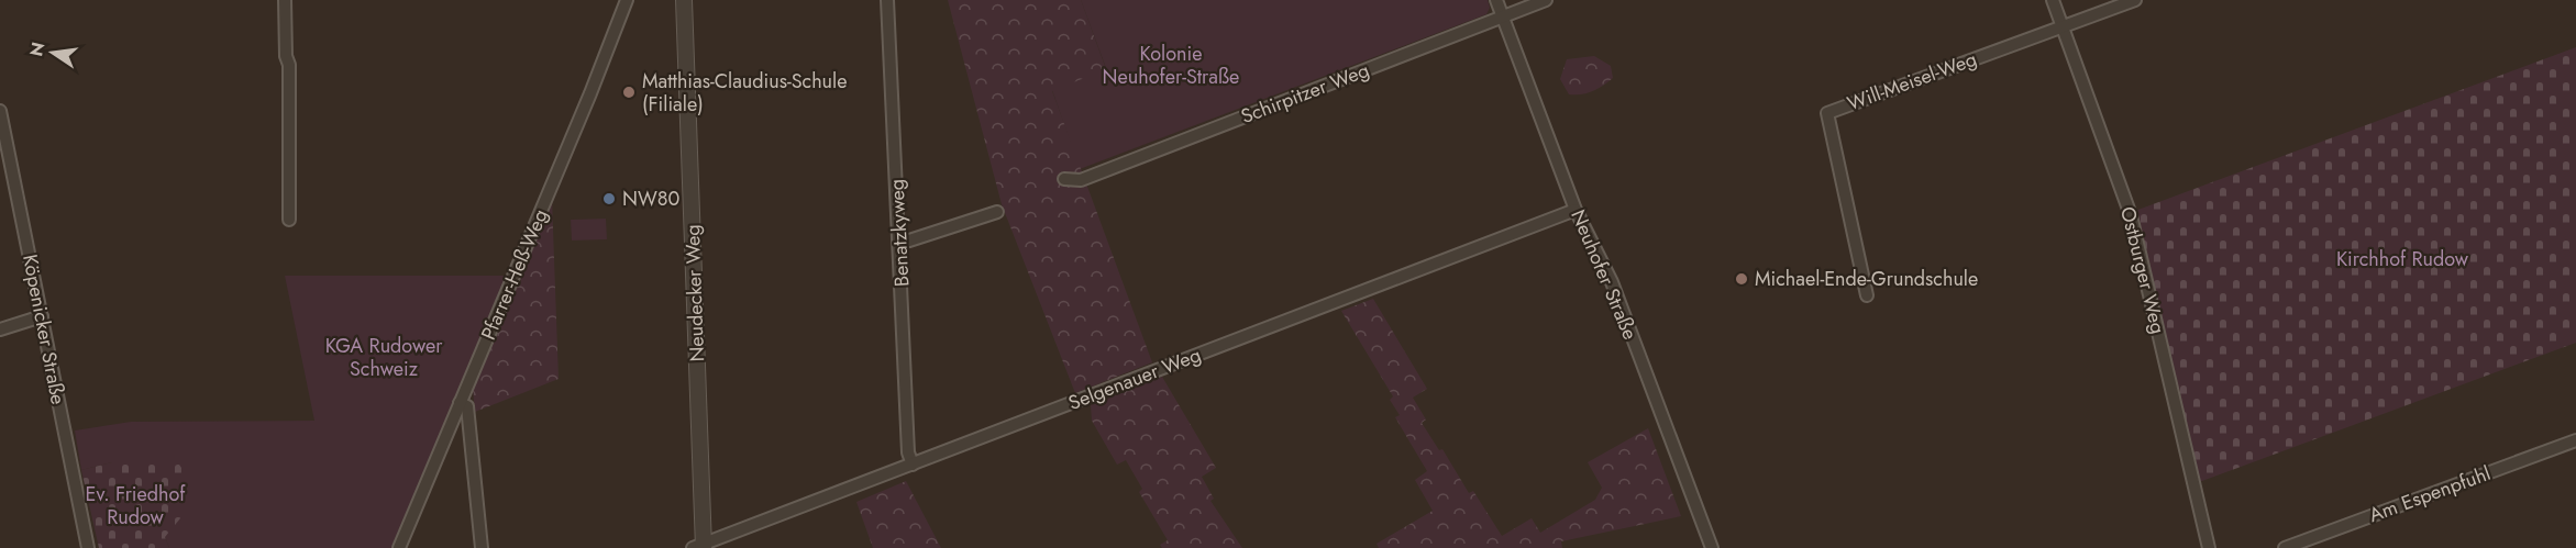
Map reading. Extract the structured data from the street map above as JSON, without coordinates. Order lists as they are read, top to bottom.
{
  "streets": {
    "street": [
      "Will-Meisel-Weg",
      "Schirpitzer Weg",
      "Benatzkyweg",
      "Ostburger Weg",
      "Pfarrer-Heß-Weg",
      "Neuhofer Straße",
      "Neudecker Weg",
      "Köpenicker Straße",
      "Selgenauer Weg",
      "Am Espenpfuhl"
    ]
  },
  "crossings": [
    ["Will-Meisel-Weg", "Ostburger Weg"],
    ["Schirpitzer Weg", "Neuhofer Straße"],
    ["Benatzkyweg", "Selgenauer Weg"],
    ["Neuhofer Straße", "Selgenauer Weg"],
    ["Neudecker Weg", "Selgenauer Weg"]
  ],
  "parks": [
    "Kolonie Neuhofer-Straße",
    "Kirchhof Rudow",
    "KGA Rudower Schweiz",
    "Ev. Friedhof Rudow"
  ],
  "places": ["Matthias-Claudius-Schule (Filiale)", "NW80", "Michael-Ende-Grundschule"],
  "north": "left"
}
